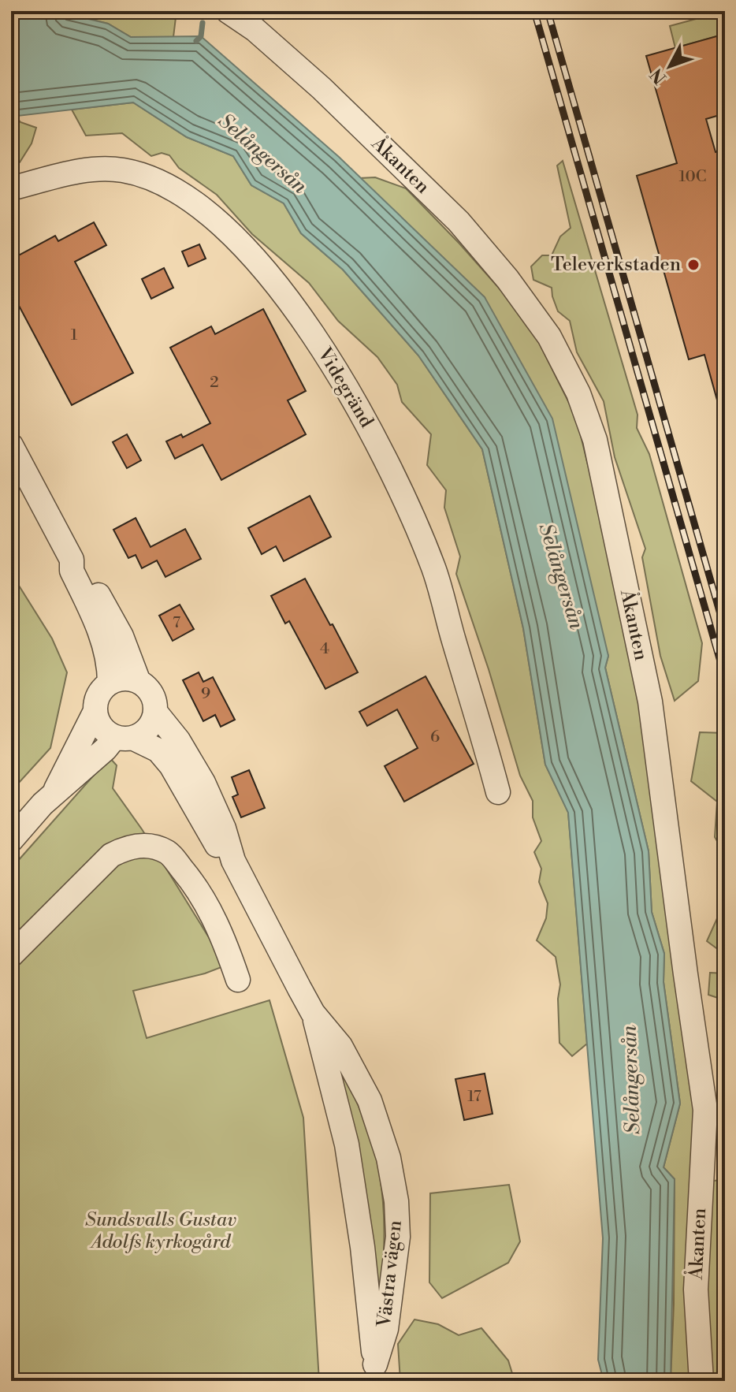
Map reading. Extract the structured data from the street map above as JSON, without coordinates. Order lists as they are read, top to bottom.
{
  "streets": {
    "street": ["Åkanten", "Videgränd", "Västra vägen"]
  },
  "water": ["Selångersån"],
  "parks": ["Sundsvalls Gustav Adolfs kyrkogård"],
  "places": ["Televerkstaden"],
  "house_numbers": [
    "10C",
    "1",
    "2",
    "7",
    "4",
    "9",
    "6",
    "17"
  ],
  "north": "bottom left"
}
